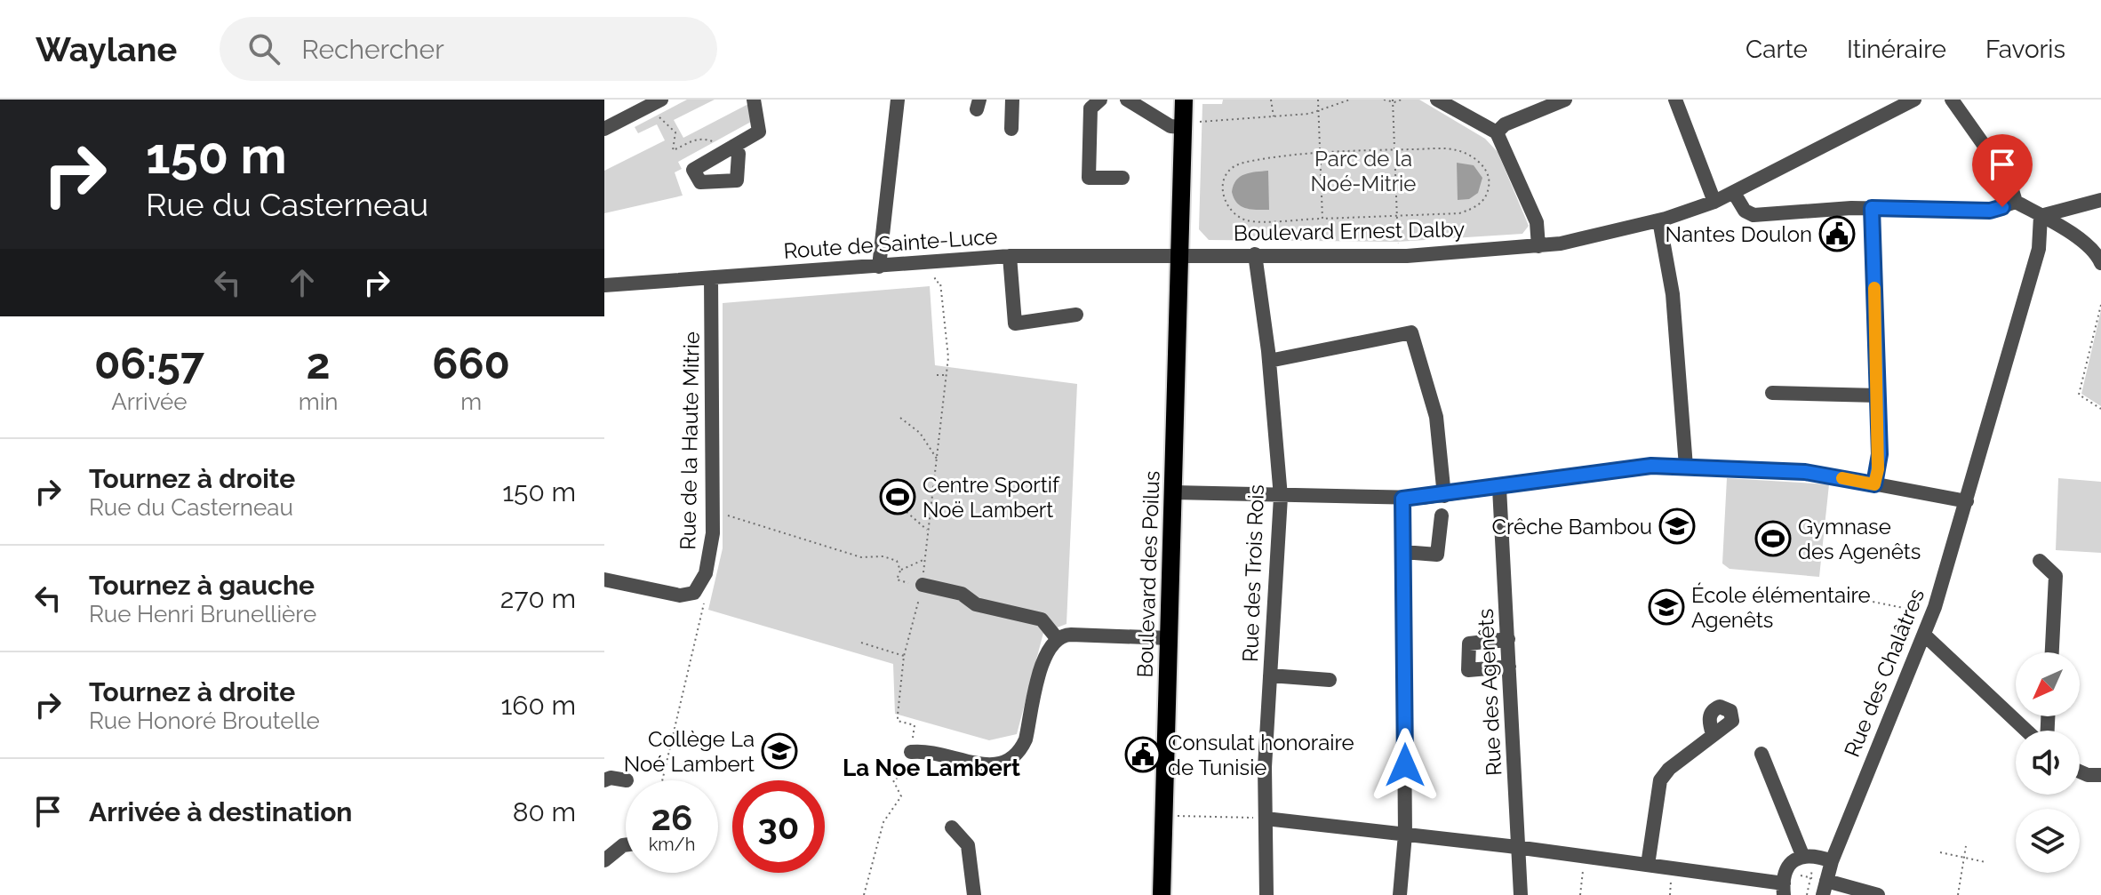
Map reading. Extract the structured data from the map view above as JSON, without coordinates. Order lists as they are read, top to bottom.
{
  "streets": {
    "main road": ["Boulevard des Poilus"],
    "street": [
      "Boulevard Ernest Dalby",
      "Route de Sainte-Luce",
      "Rue de la Haute Mitrie",
      "Rue des Trois Rois",
      "Rue des Chalâtres",
      "Rue des Agenêts"
    ]
  },
  "crossings": [
    ["Boulevard Ernest Dalby", "Route de Sainte-Luce"],
    ["Boulevard Ernest Dalby", "Rue des Trois Rois"],
    ["Boulevard Ernest Dalby", "Boulevard des Poilus"],
    ["Route de Sainte-Luce", "Rue de la Haute Mitrie"],
    ["Route de Sainte-Luce", "Boulevard des Poilus"]
  ],
  "districts": ["La Noe Lambert"],
  "parks": ["Parc de la Noé-Mitrie"],
  "places": {
    "public building": ["Nantes Doulon", "Consulat honoraire de Tunisie"],
    "sports": ["Centre Sportif Noë Lambert", "Gymnase des Agenêts"],
    "school or university": ["Crêche Bambou", "École élémentaire Agenêts", "Collège La Noé Lambert"]
  },
  "north": "bottom left",
  "page": {
    "header": "Waylane",
    "search": "Rechercher",
    "nav": ["Carte", "Itinéraire", "Favoris"],
    "turn": ["150 m", "Rue du Casterneau"],
    "eta": [
      "06:57",
      "Arrivée",
      "2",
      "min",
      "660",
      "m"
    ],
    "list": [
      {
        "name": "Tournez à droite",
        "note": "Rue du Casterneau",
        "value": "150 m"
      },
      {
        "name": "Tournez à gauche",
        "note": "Rue Henri Brunellière",
        "value": "270 m"
      },
      {
        "name": "Tournez à droite",
        "note": "Rue Honoré Broutelle",
        "value": "160 m"
      },
      {
        "name": "Arrivée à destination",
        "value": "80 m"
      }
    ],
    "speed": "26 km/h",
    "limit": "30"
  }
}
